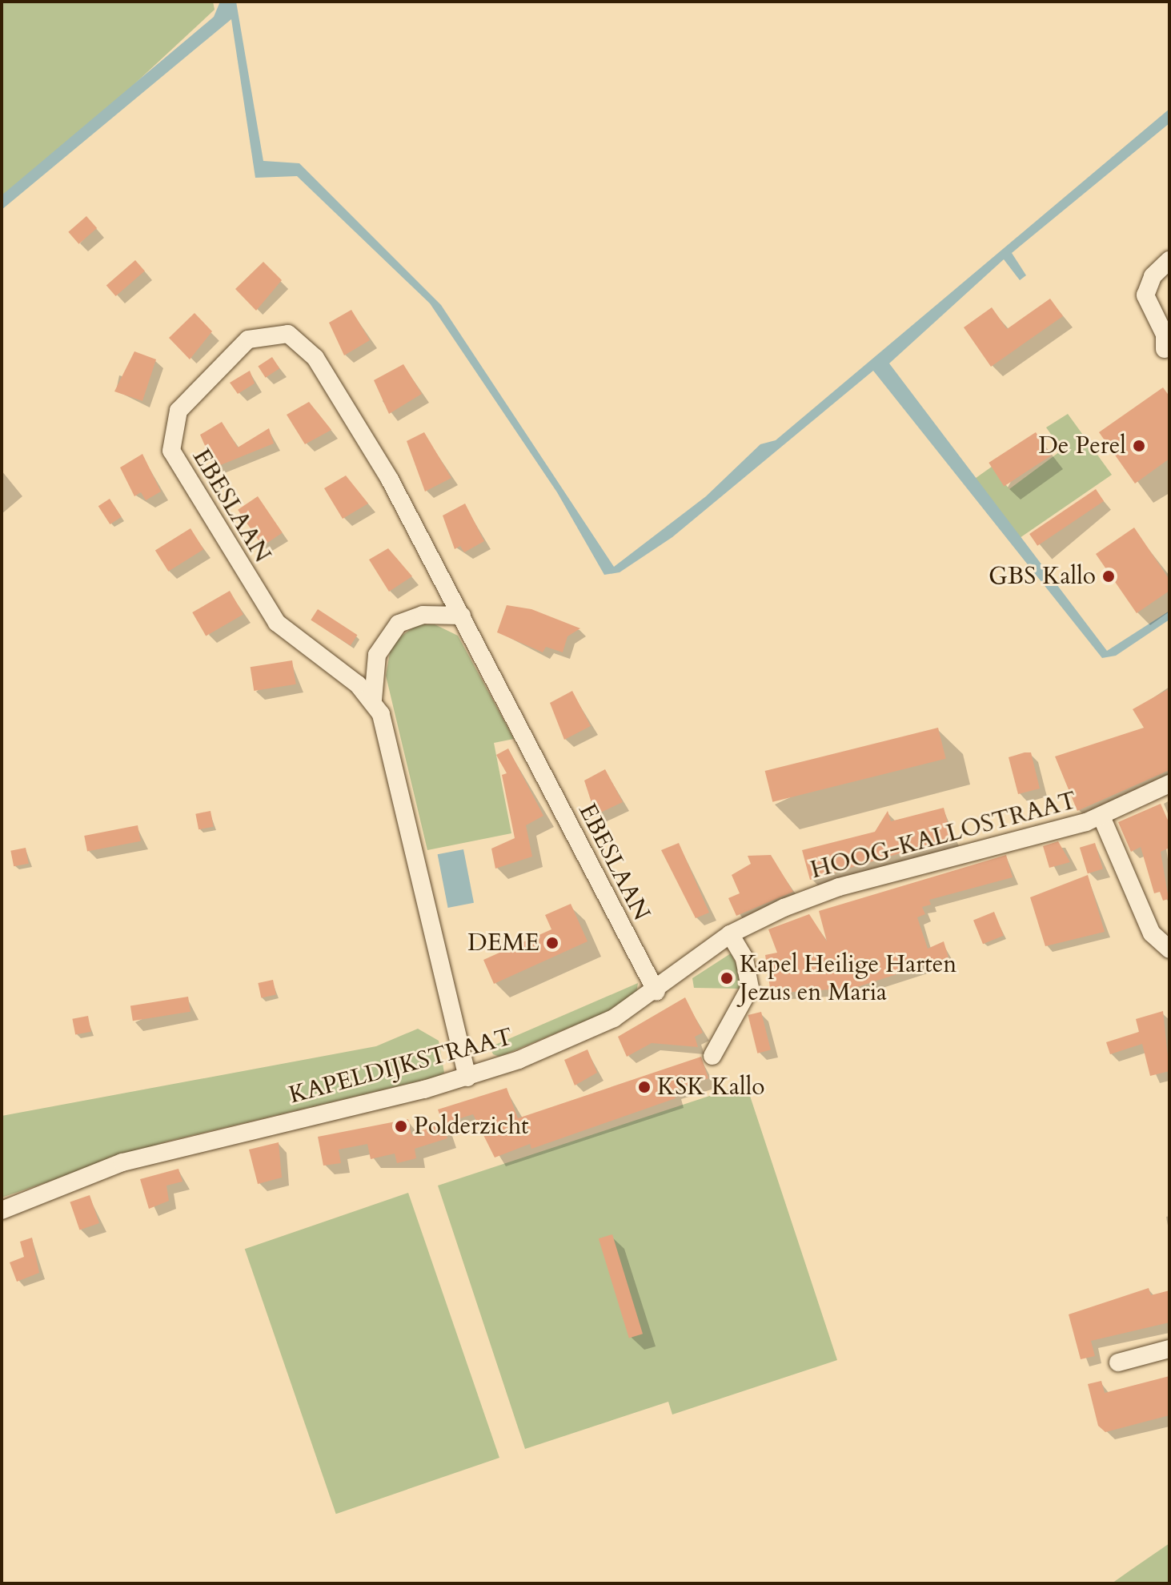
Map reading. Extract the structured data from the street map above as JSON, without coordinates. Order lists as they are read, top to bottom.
{
  "streets": {
    "street": ["EBESLAAN", "HOOG-KALLOSTRAAT", "KAPELDIJKSTRAAT"]
  },
  "crossings": [
    ["EBESLAAN", "KAPELDIJKSTRAAT"],
    ["HOOG-KALLOSTRAAT", "KAPELDIJKSTRAAT"]
  ],
  "places": [
    "De Perel",
    "GBS Kallo",
    "DEME",
    "Kapel Heilige Harten Jezus en Maria",
    "KSK Kallo",
    "Polderzicht"
  ]
}
